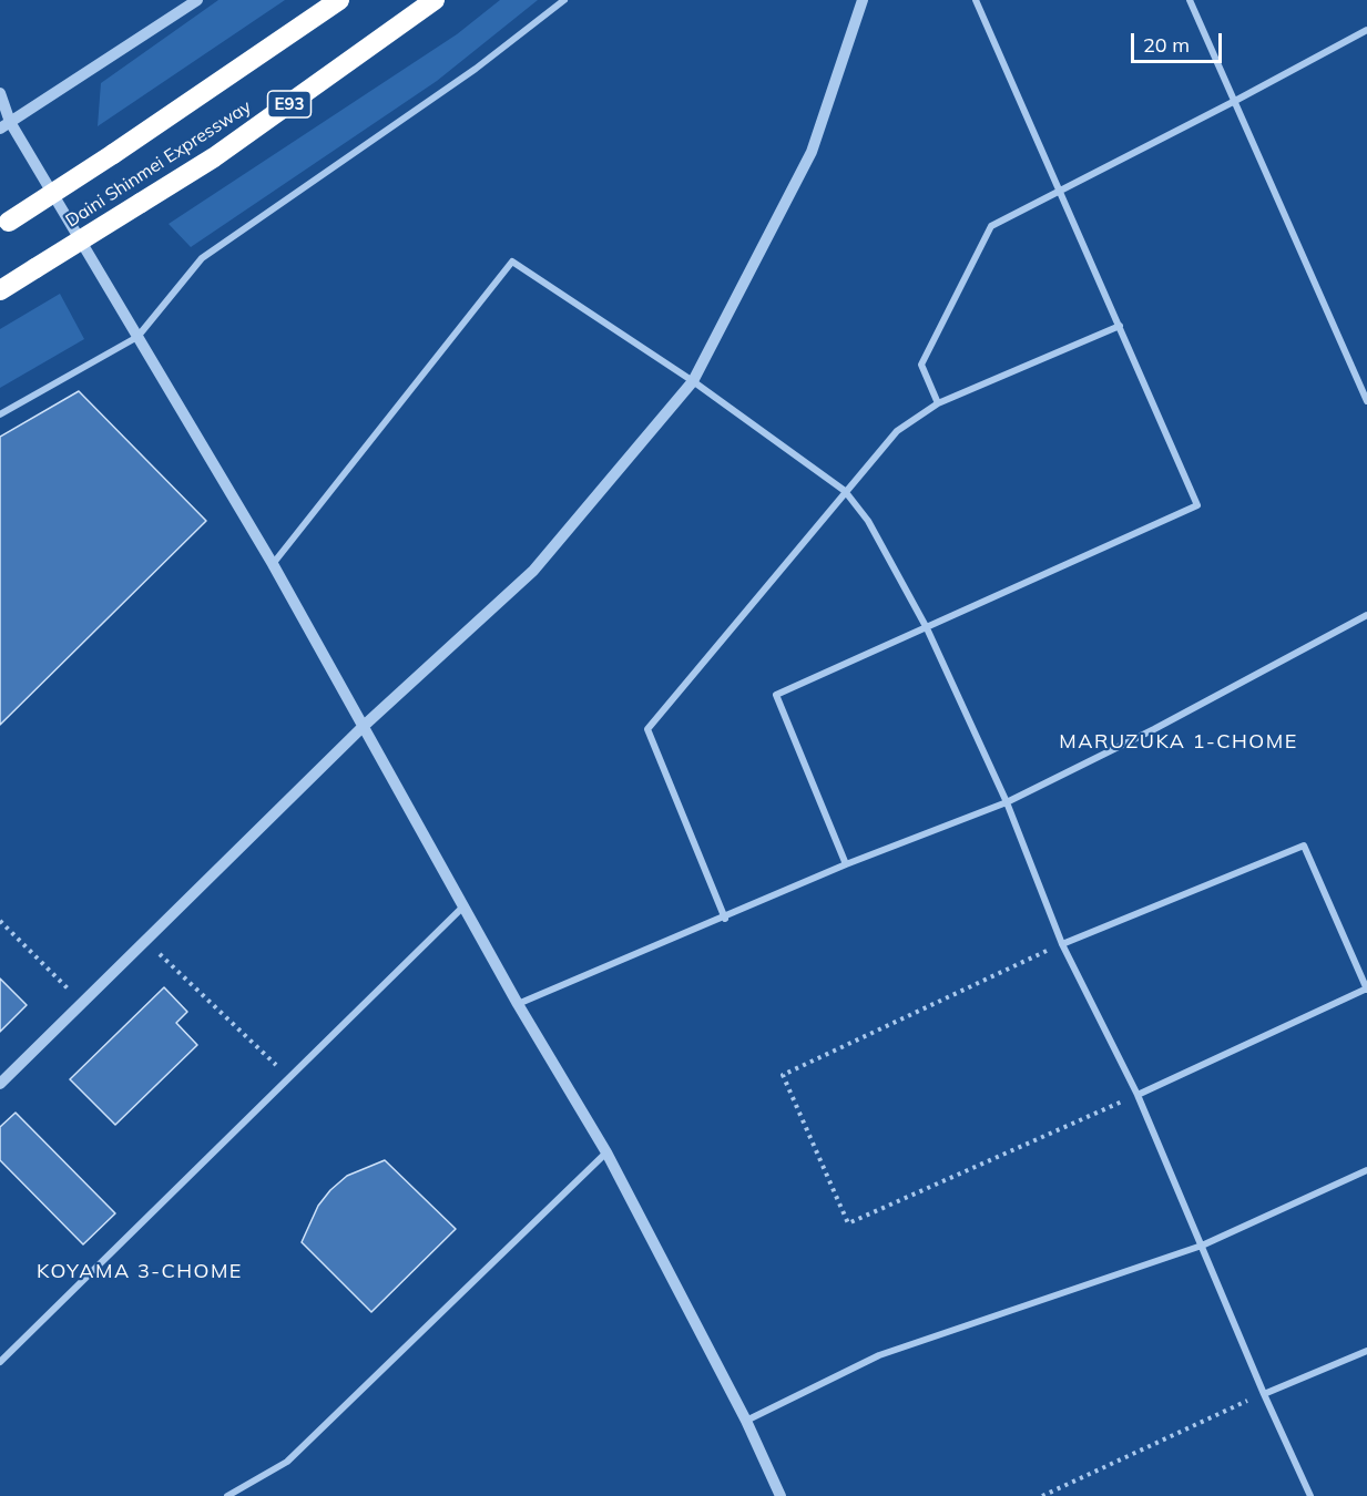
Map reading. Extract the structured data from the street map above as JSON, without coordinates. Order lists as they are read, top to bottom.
{
  "streets": {
    "highway": ["E93", "Daini Shinmei Expressway"]
  },
  "districts": ["MARUZUKA 1-CHOME", "KOYAMA 3-CHOME"],
  "scale_bar": "20 m"
}
